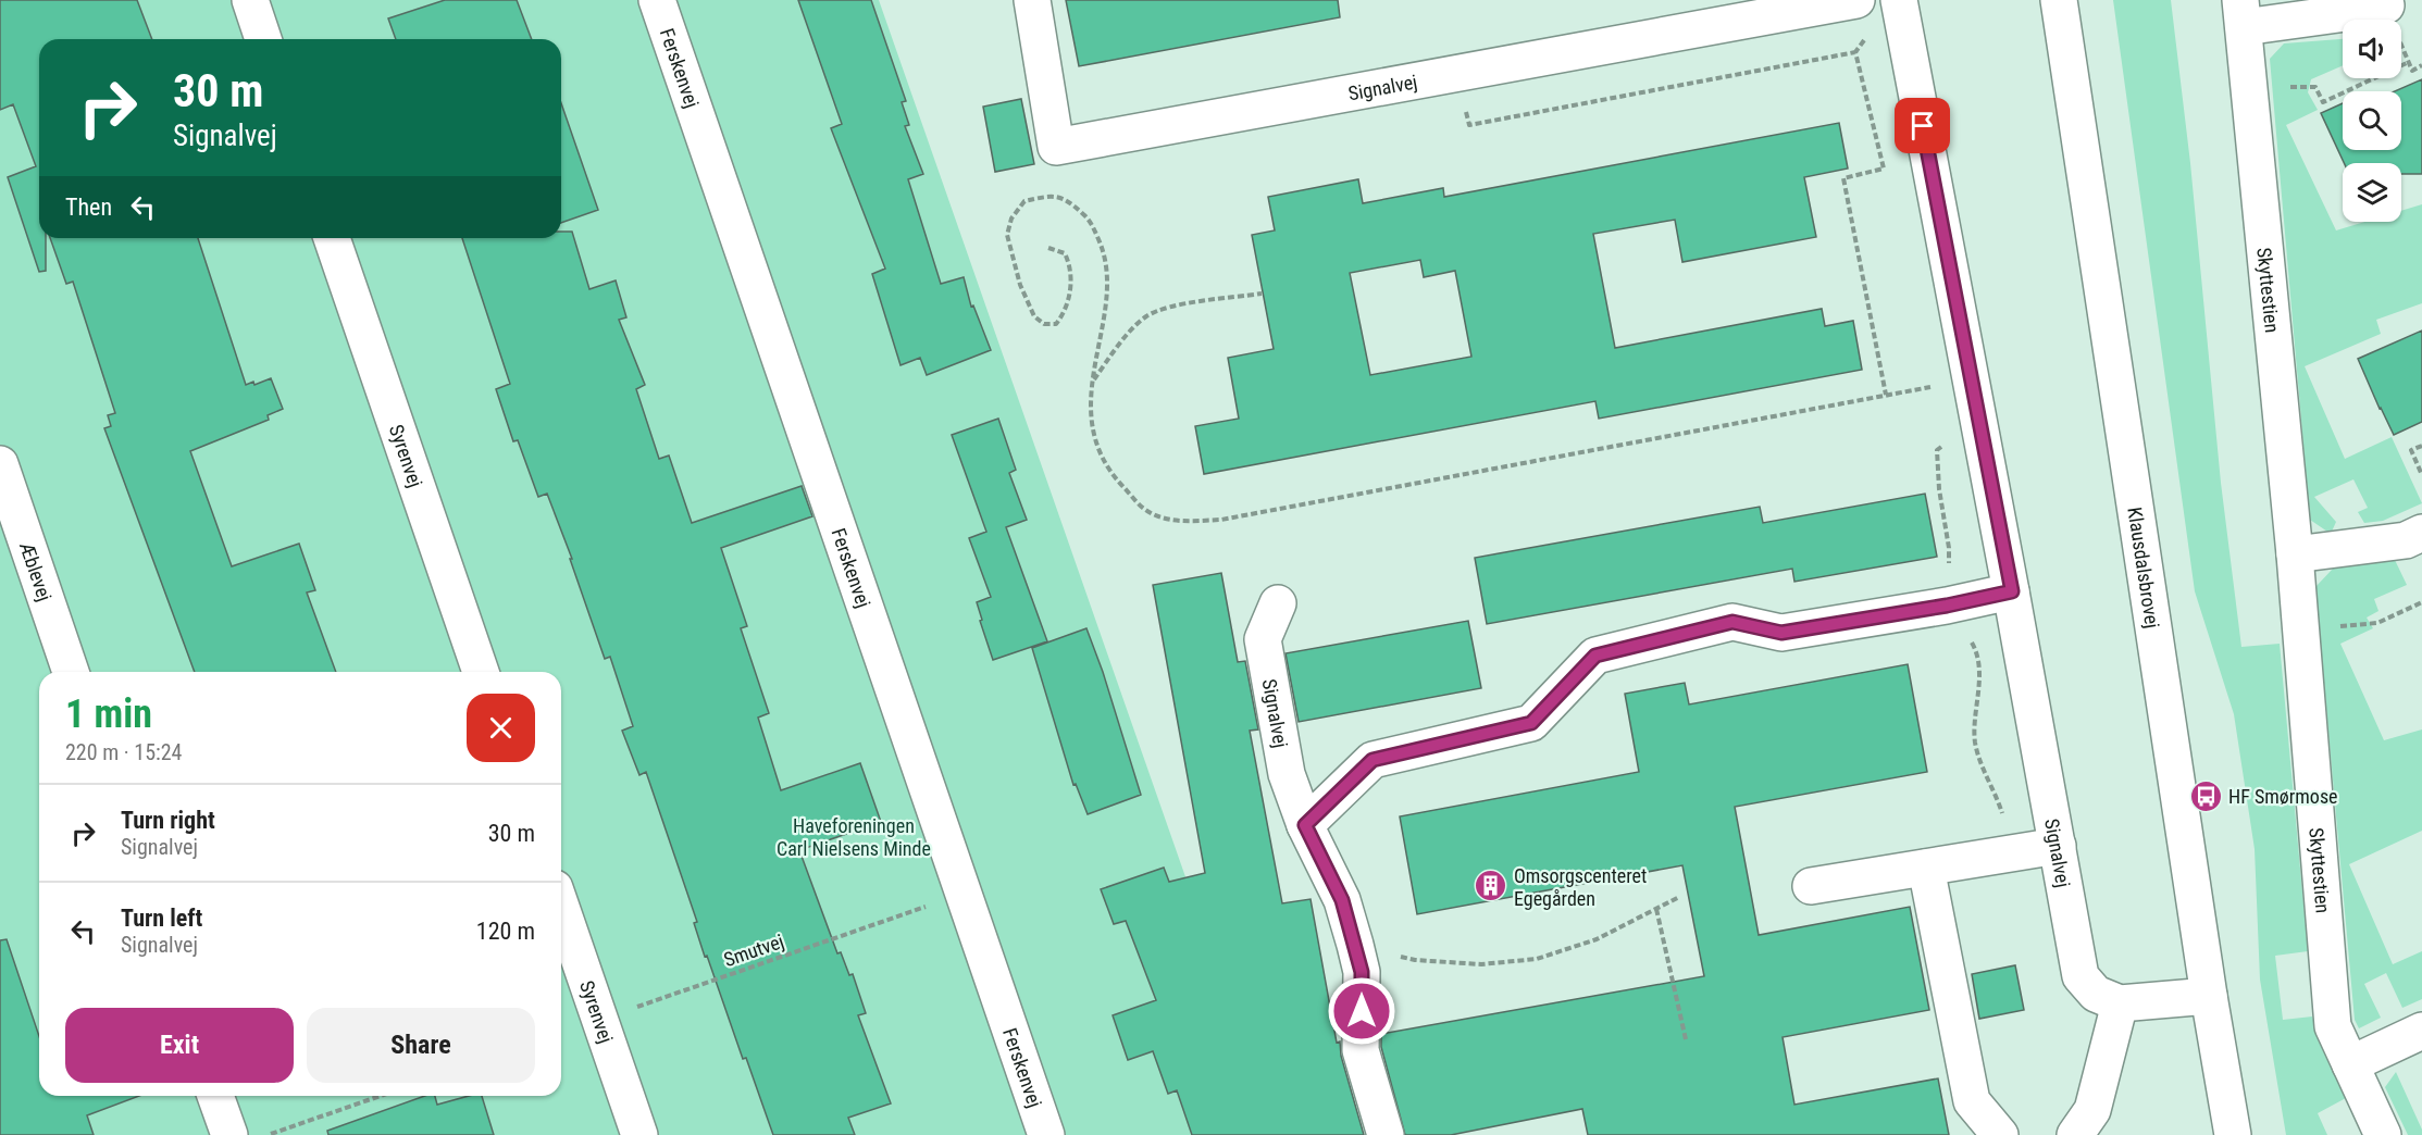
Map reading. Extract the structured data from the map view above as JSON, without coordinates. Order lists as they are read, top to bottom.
{
  "streets": {
    "street": [
      "Ferskenvej",
      "Signalvej",
      "Skyttestien",
      "Syrenvej",
      "Klausdalsbrovej",
      "Æblevej"
    ],
    "path": ["Smutvej"]
  },
  "crossings": [
    ["Ferskenvej", "Smutvej"],
    ["Syrenvej", "Smutvej"]
  ],
  "parks": ["Haveforeningen Carl Nielsens Minde"],
  "places": {
    "bus stop": ["HF Smørmose"],
    "building": ["Omsorgscenteret Egegården"]
  },
  "page": {
    "turn": ["30 m", "Signalvej"],
    "then": "Then",
    "heading": ["1 min", "220 m · 15:24"],
    "list": [
      {
        "name": "Turn right",
        "note": "Signalvej",
        "value": "30 m"
      },
      {
        "name": "Turn left",
        "note": "Signalvej",
        "value": "120 m"
      }
    ],
    "buttons": ["Exit", "Share"]
  }
}
